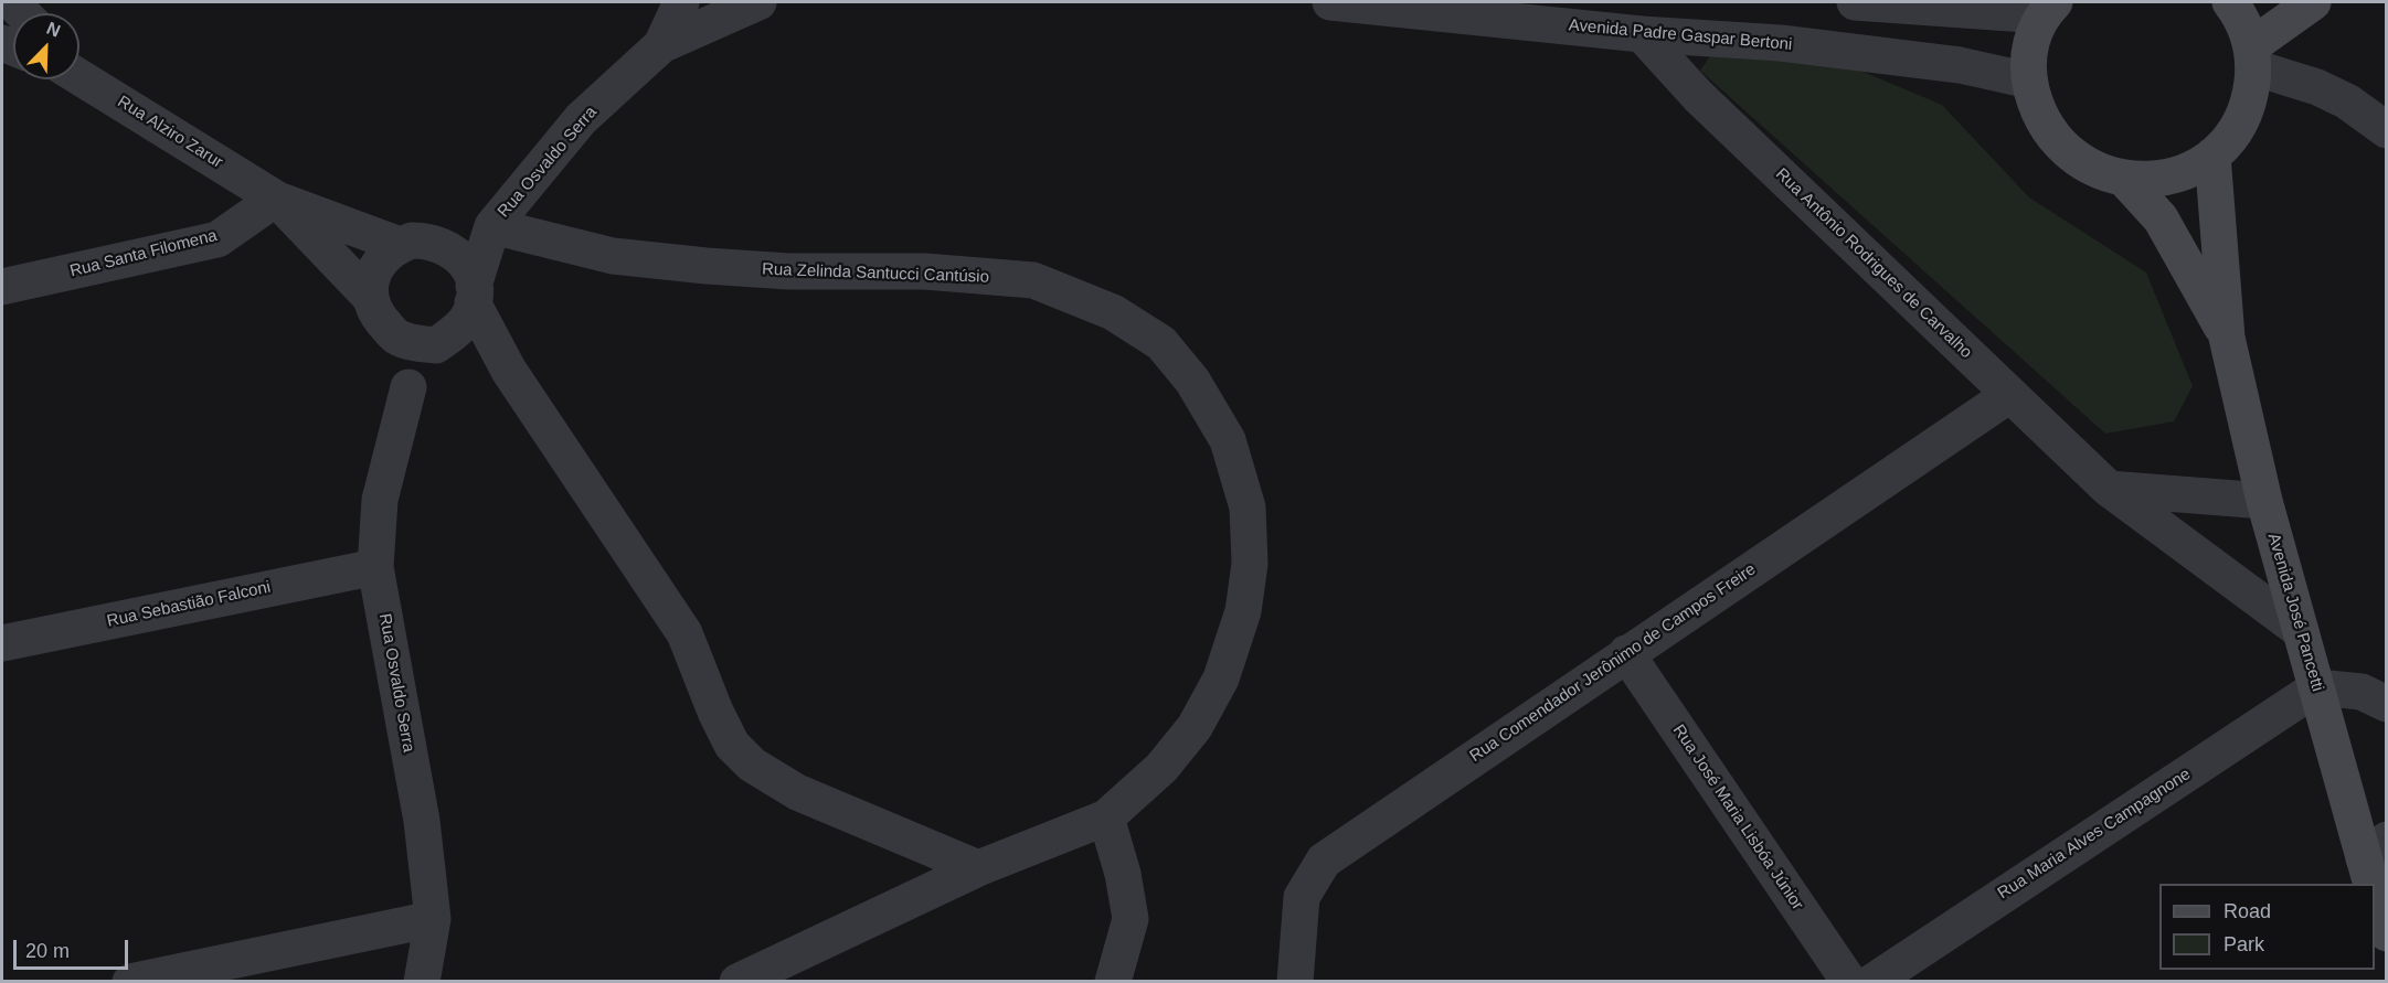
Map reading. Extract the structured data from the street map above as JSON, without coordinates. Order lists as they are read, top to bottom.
{
  "streets": {
    "main road": ["Avenida José Pancetti"],
    "street": [
      "Avenida Padre Gaspar Bertoni",
      "Rua Alziro Zarur",
      "Rua Osvaldo Serra",
      "Rua Santa Filomena",
      "Rua Antônio Rodrigues de Carvalho",
      "Rua Zelinda Santucci Cantúsio",
      "Rua Sebastião Falconi",
      "Rua Comendador Jerônimo de Campos Freire",
      "Rua José Maria Lisbóa Júnior",
      "Rua Maria Alves Campagnone"
    ]
  },
  "crossings": [
    ["Avenida Padre Gaspar Bertoni", "Rua Antônio Rodrigues de Carvalho"],
    ["Rua Alziro Zarur", "Rua Osvaldo Serra"],
    ["Rua Alziro Zarur", "Rua Santa Filomena"],
    ["Rua Osvaldo Serra", "Rua Zelinda Santucci Cantúsio"],
    ["Rua Osvaldo Serra", "Rua Sebastião Falconi"],
    ["Rua Antônio Rodrigues de Carvalho", "Avenida José Pancetti"],
    ["Rua Antônio Rodrigues de Carvalho", "Rua Comendador Jerônimo de Campos Freire"],
    ["Avenida José Pancetti", "Rua Maria Alves Campagnone"],
    ["Rua Comendador Jerônimo de Campos Freire", "Rua José Maria Lisbóa Júnior"]
  ],
  "legend": ["Road", "Park"],
  "scale_bar": "20 m",
  "north": "top right"
}
